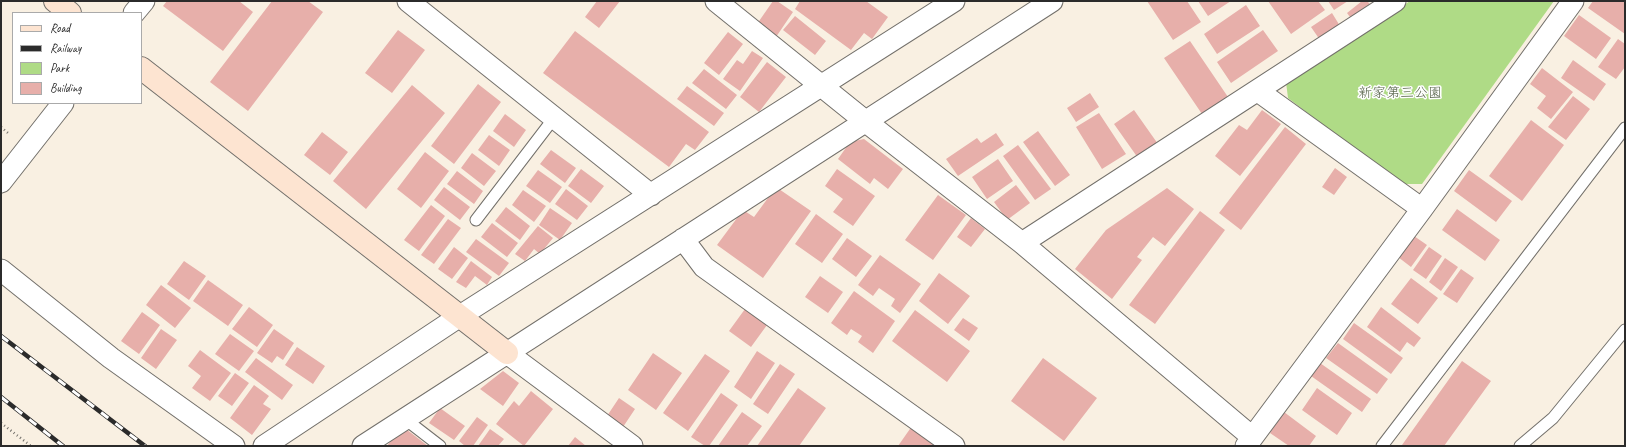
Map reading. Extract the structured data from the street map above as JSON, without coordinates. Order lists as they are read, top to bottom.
{
  "parks": ["新家第三公園"],
  "legend": [
    "Road",
    "Railway",
    "Park",
    "Building"
  ]
}
